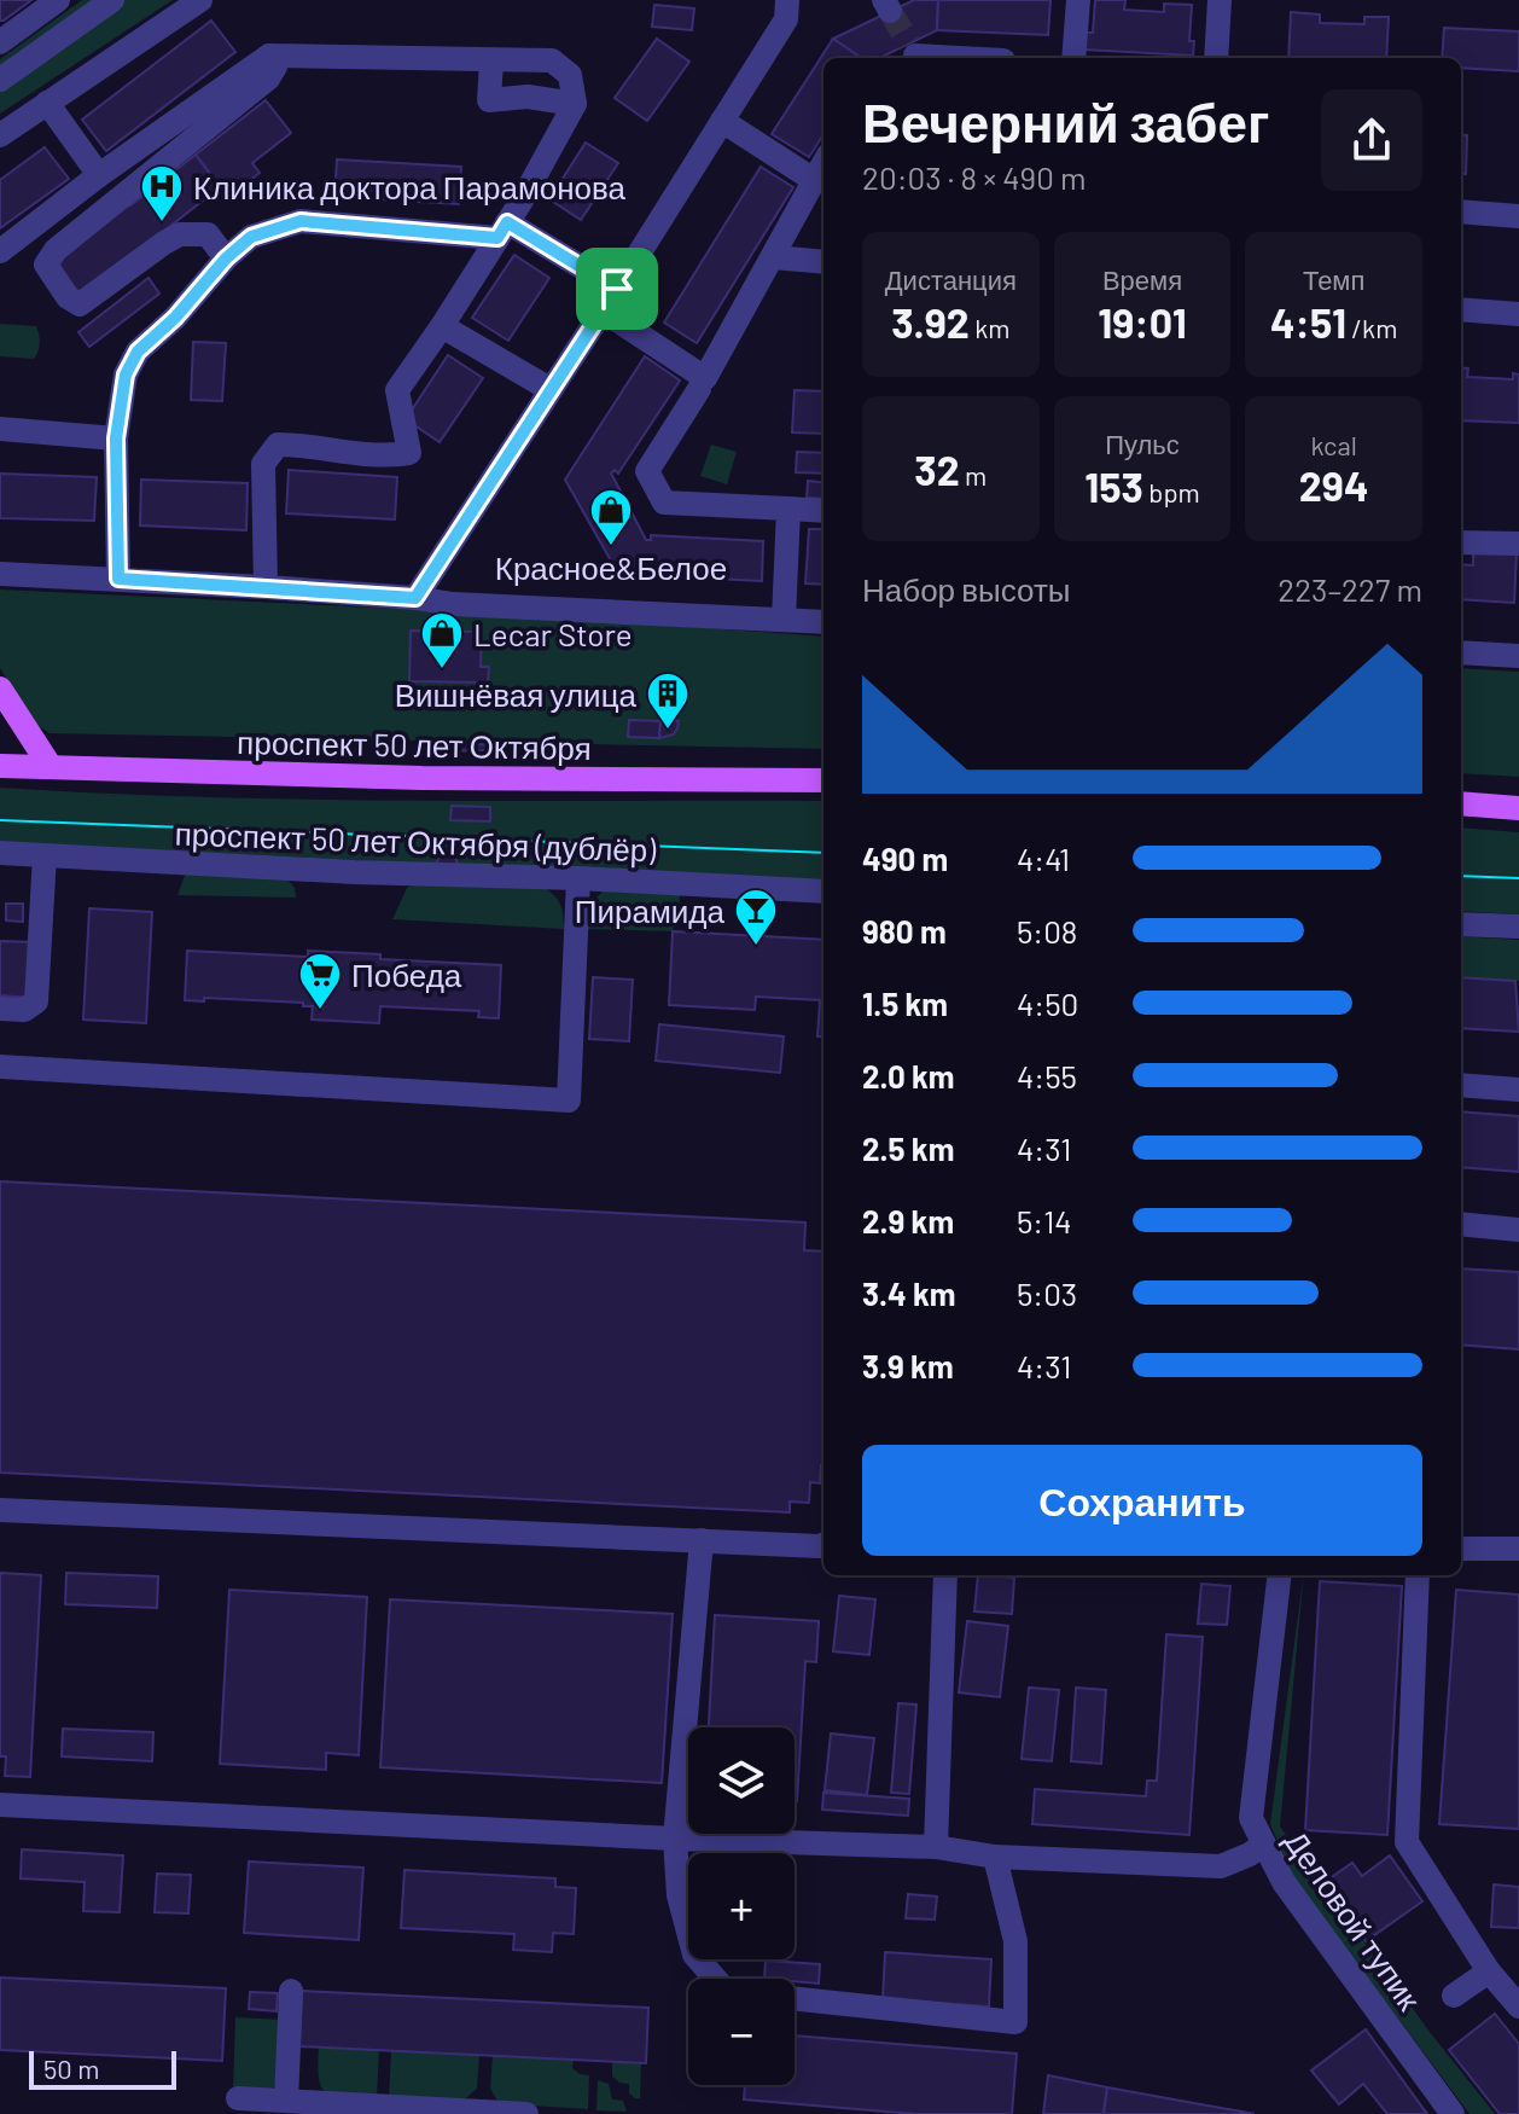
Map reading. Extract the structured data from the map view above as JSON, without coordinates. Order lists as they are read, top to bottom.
{
  "streets": {
    "main road": ["проспект 50 лет Октября"],
    "street": ["проспект 50 лет Октября (дублёр)", "Деловой тупик"]
  },
  "places": {
    "hospital": ["Клиника доктора Парамонова"],
    "shop": ["Красное&Белое", "Lecar Store"],
    "building": ["Вишнёвая улица"],
    "bar": ["Пирамида"],
    "supermarket": ["Победа"]
  },
  "scale_bar": "50 m",
  "page": {
    "heading": ["Вечерний забег", "20:03 · 8 × 490 m"],
    "stats": [
      ["Дистанция", "3.92 km"],
      ["Время", "19:01"],
      ["Темп", "4:51 /km"],
      ["32 m"],
      ["Пульс", "153 bpm"],
      ["kcal", "294"]
    ],
    "chart": ["Набор высоты", "223–227 m"],
    "list": [
      {
        "name": "490 m",
        "note": "4:41"
      },
      {
        "name": "980 m",
        "note": "5:08"
      },
      {
        "name": "1.5 km",
        "note": "4:50"
      },
      {
        "name": "2.0 km",
        "note": "4:55"
      },
      {
        "name": "2.5 km",
        "note": "4:31"
      },
      {
        "name": "2.9 km",
        "note": "5:14"
      },
      {
        "name": "3.4 km",
        "note": "5:03"
      },
      {
        "name": "3.9 km",
        "note": "4:31"
      }
    ],
    "buttons": "Сохранить",
    "map_buttons": ["+", "−"],
    "scale": "50 m"
  }
}
